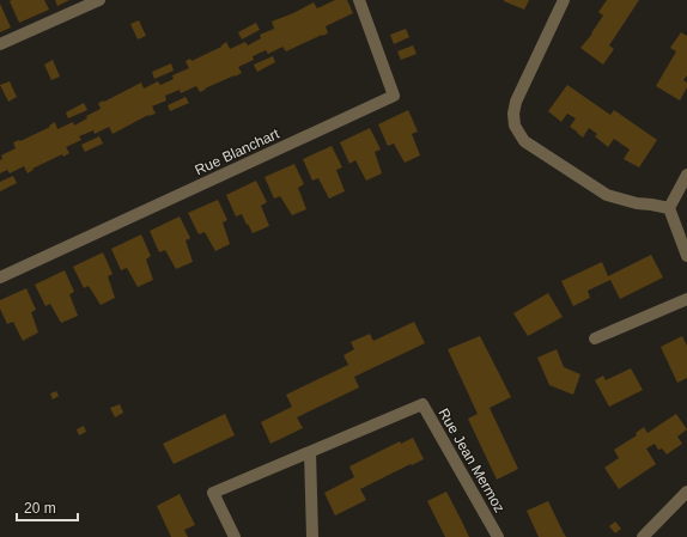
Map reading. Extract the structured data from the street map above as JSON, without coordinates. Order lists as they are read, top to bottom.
{
  "streets": {
    "street": ["Rue Blanchart", "Rue Jean Mermoz"]
  },
  "scale_bar": "20 m"
}
